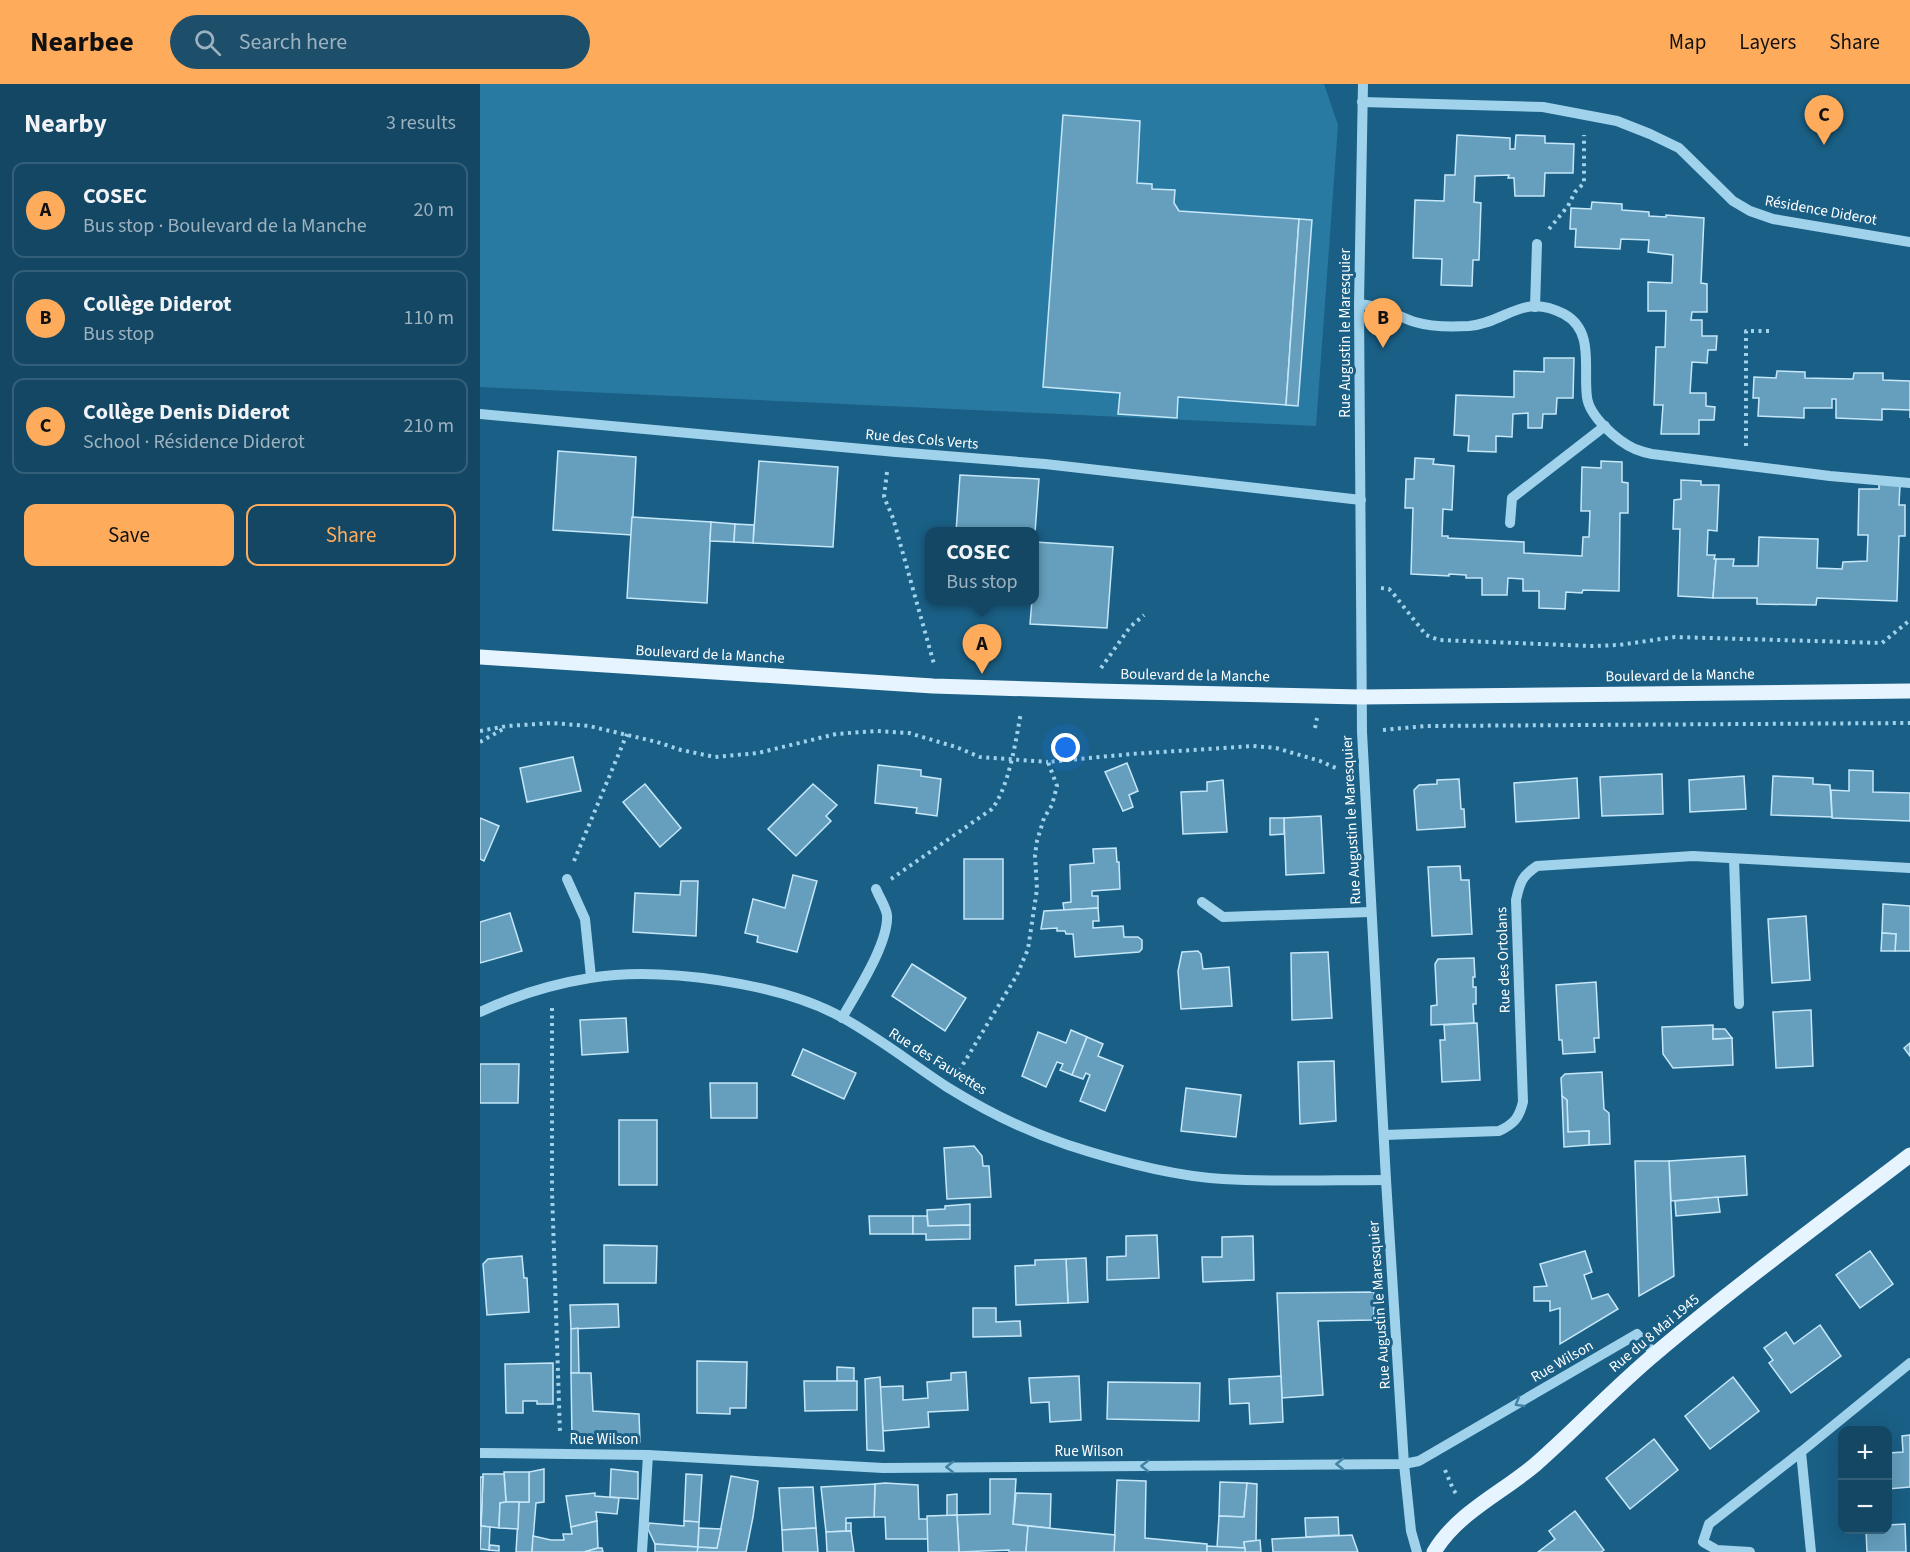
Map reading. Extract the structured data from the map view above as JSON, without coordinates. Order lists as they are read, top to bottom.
{
  "streets": {
    "main road": ["Boulevard de la Manche", "Rue du 8 Mai 1945"],
    "street": [
      "Résidence Diderot",
      "Rue Augustin le Maresquier",
      "Rue des Cols Verts",
      "Rue des Ortolans",
      "Rue des Fauvettes",
      "Rue Wilson"
    ]
  },
  "crossings": [
    ["Résidence Diderot", "Rue Augustin le Maresquier"],
    ["Rue Augustin le Maresquier", "Rue des Cols Verts"],
    ["Rue Augustin le Maresquier", "Boulevard de la Manche"],
    ["Rue Augustin le Maresquier", "Rue des Ortolans"],
    ["Rue Augustin le Maresquier", "Rue des Fauvettes"],
    ["Rue Augustin le Maresquier", "Rue Wilson"],
    ["Rue du 8 Mai 1945", "Rue Wilson"]
  ],
  "one_way": ["Rue Wilson"],
  "page": {
    "header": "Nearbee",
    "search": "Search here",
    "nav": ["Map", "Layers", "Share"],
    "heading": ["Nearby", "3 results"],
    "pins": ["C", "B", "A"],
    "list": [
      {
        "mark": "A",
        "name": "COSEC",
        "note": "Bus stop · Boulevard de la Manche",
        "value": "20 m"
      },
      {
        "mark": "B",
        "name": "Collège Diderot",
        "note": "Bus stop",
        "value": "110 m"
      },
      {
        "mark": "C",
        "name": "Collège Denis Diderot",
        "note": "School · Résidence Diderot",
        "value": "210 m"
      }
    ],
    "buttons": ["Save", "Share"],
    "popup": ["COSEC", "Bus stop"],
    "map_buttons": ["+", "−"]
  }
}
